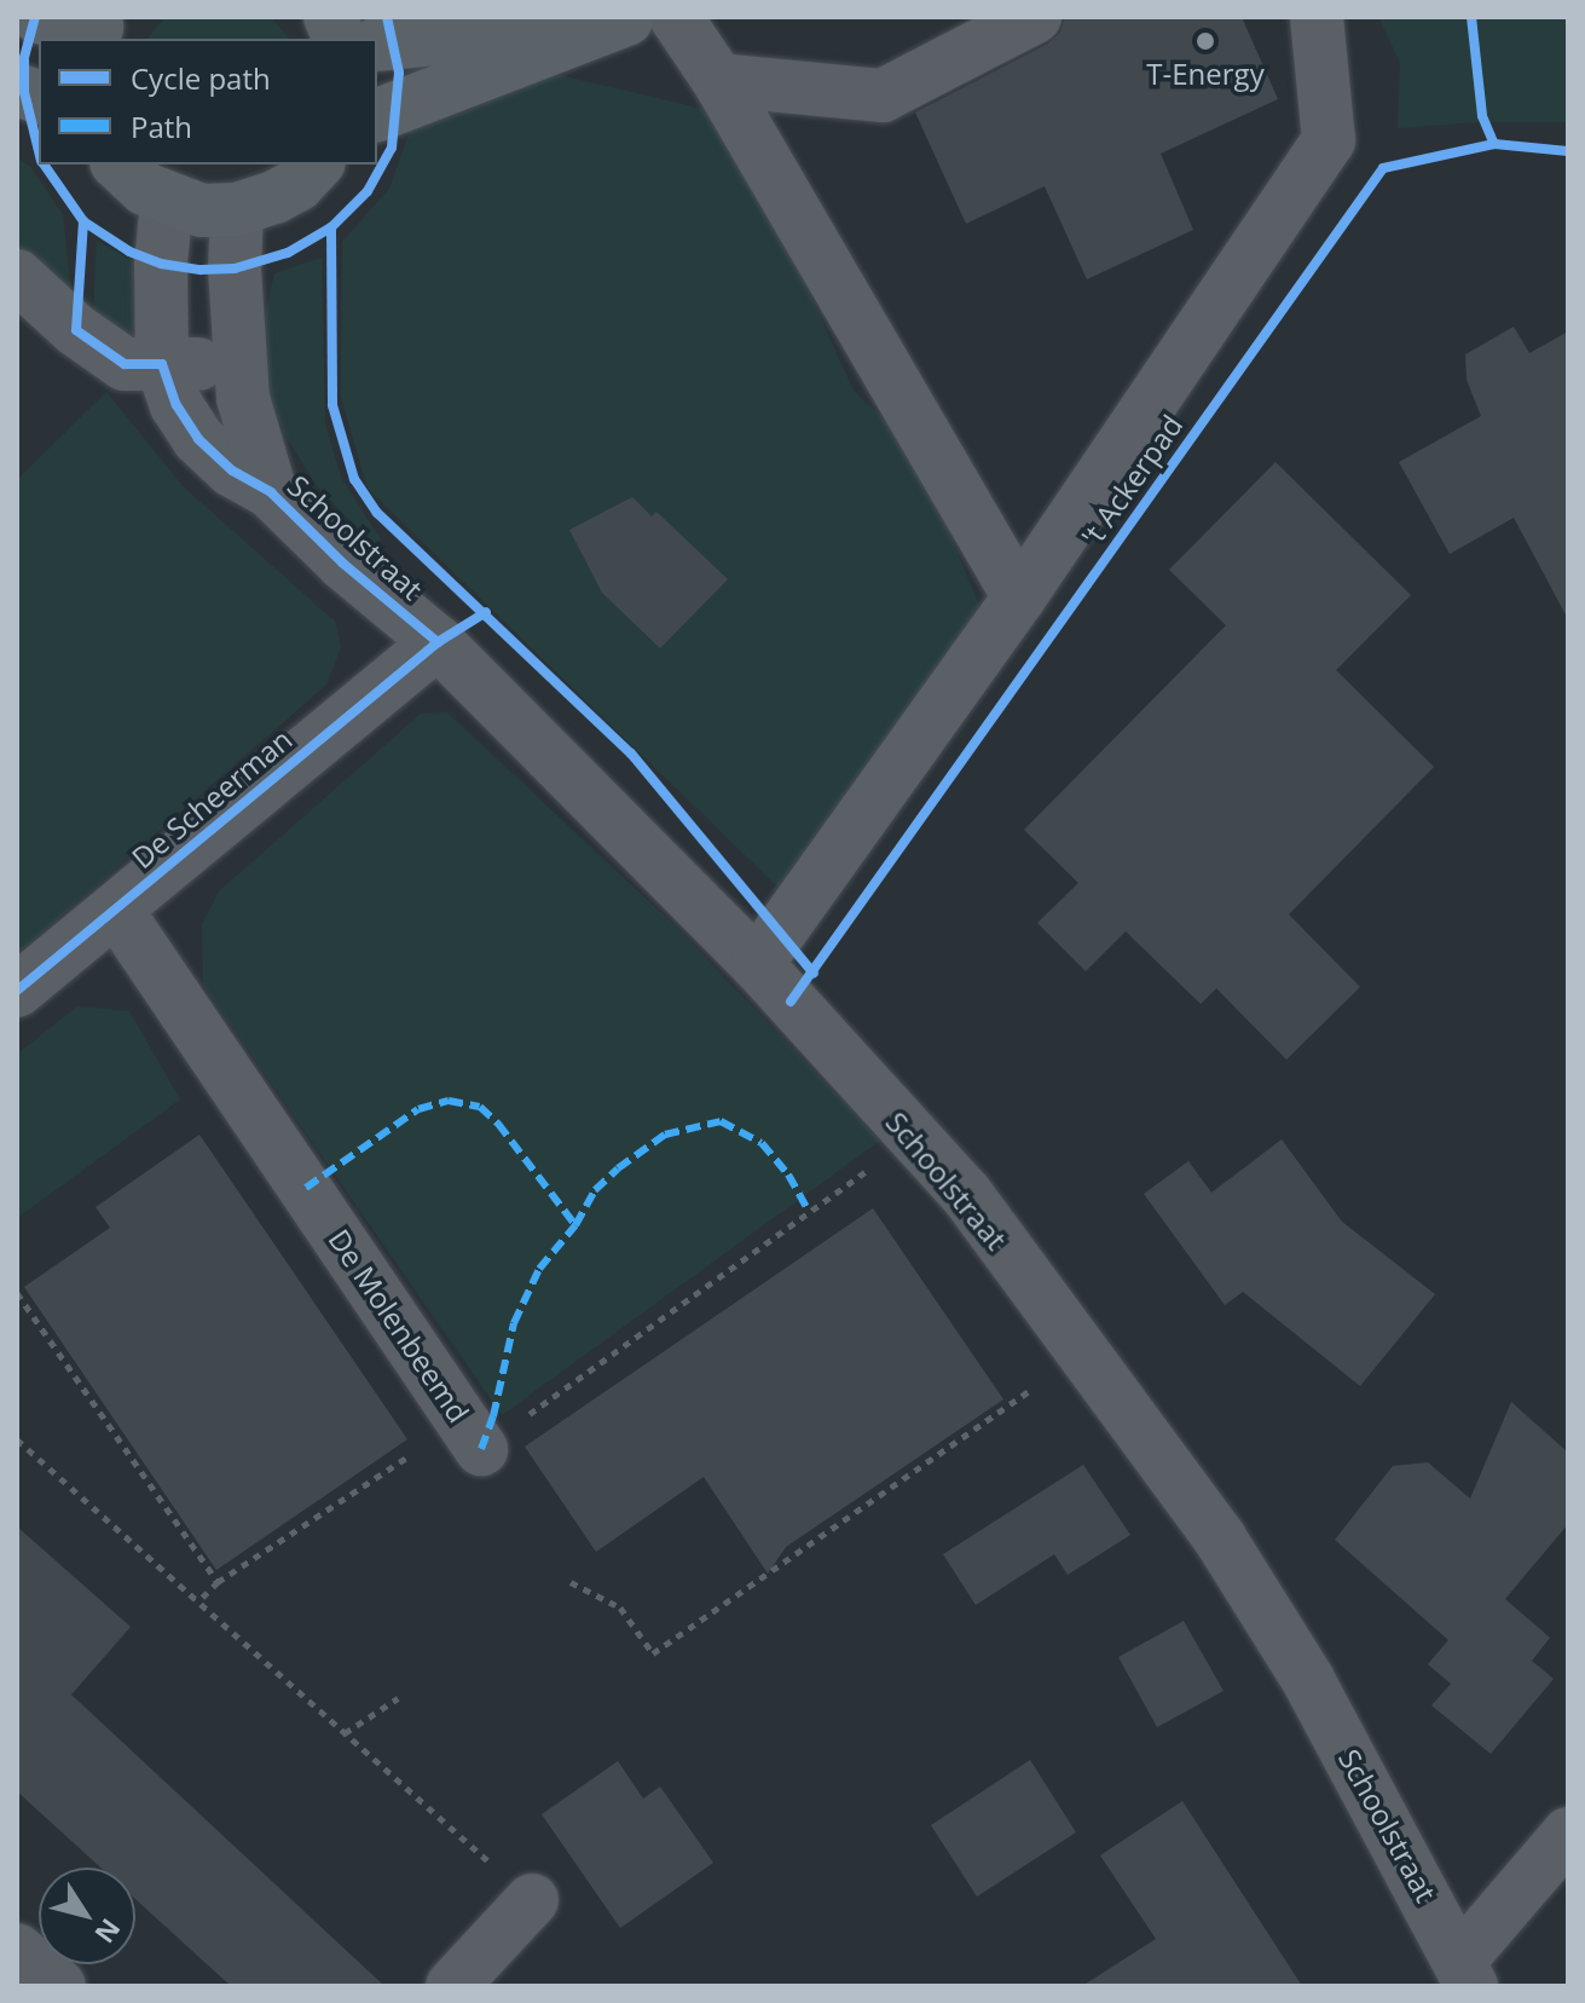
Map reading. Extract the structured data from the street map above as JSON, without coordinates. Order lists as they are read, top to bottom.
{
  "streets": {
    "street": ["Schoolstraat", "De Scheerman", "De Molenbeemd"],
    "cycle path": ["'t Ackerpad"]
  },
  "crossings": [
    ["Schoolstraat", "De Scheerman"],
    ["Schoolstraat", "De Molenbeemd"],
    ["De Scheerman", "De Molenbeemd"]
  ],
  "places": ["T-Energy"],
  "legend": ["Cycle path", "Path"],
  "north": "bottom right"
}
